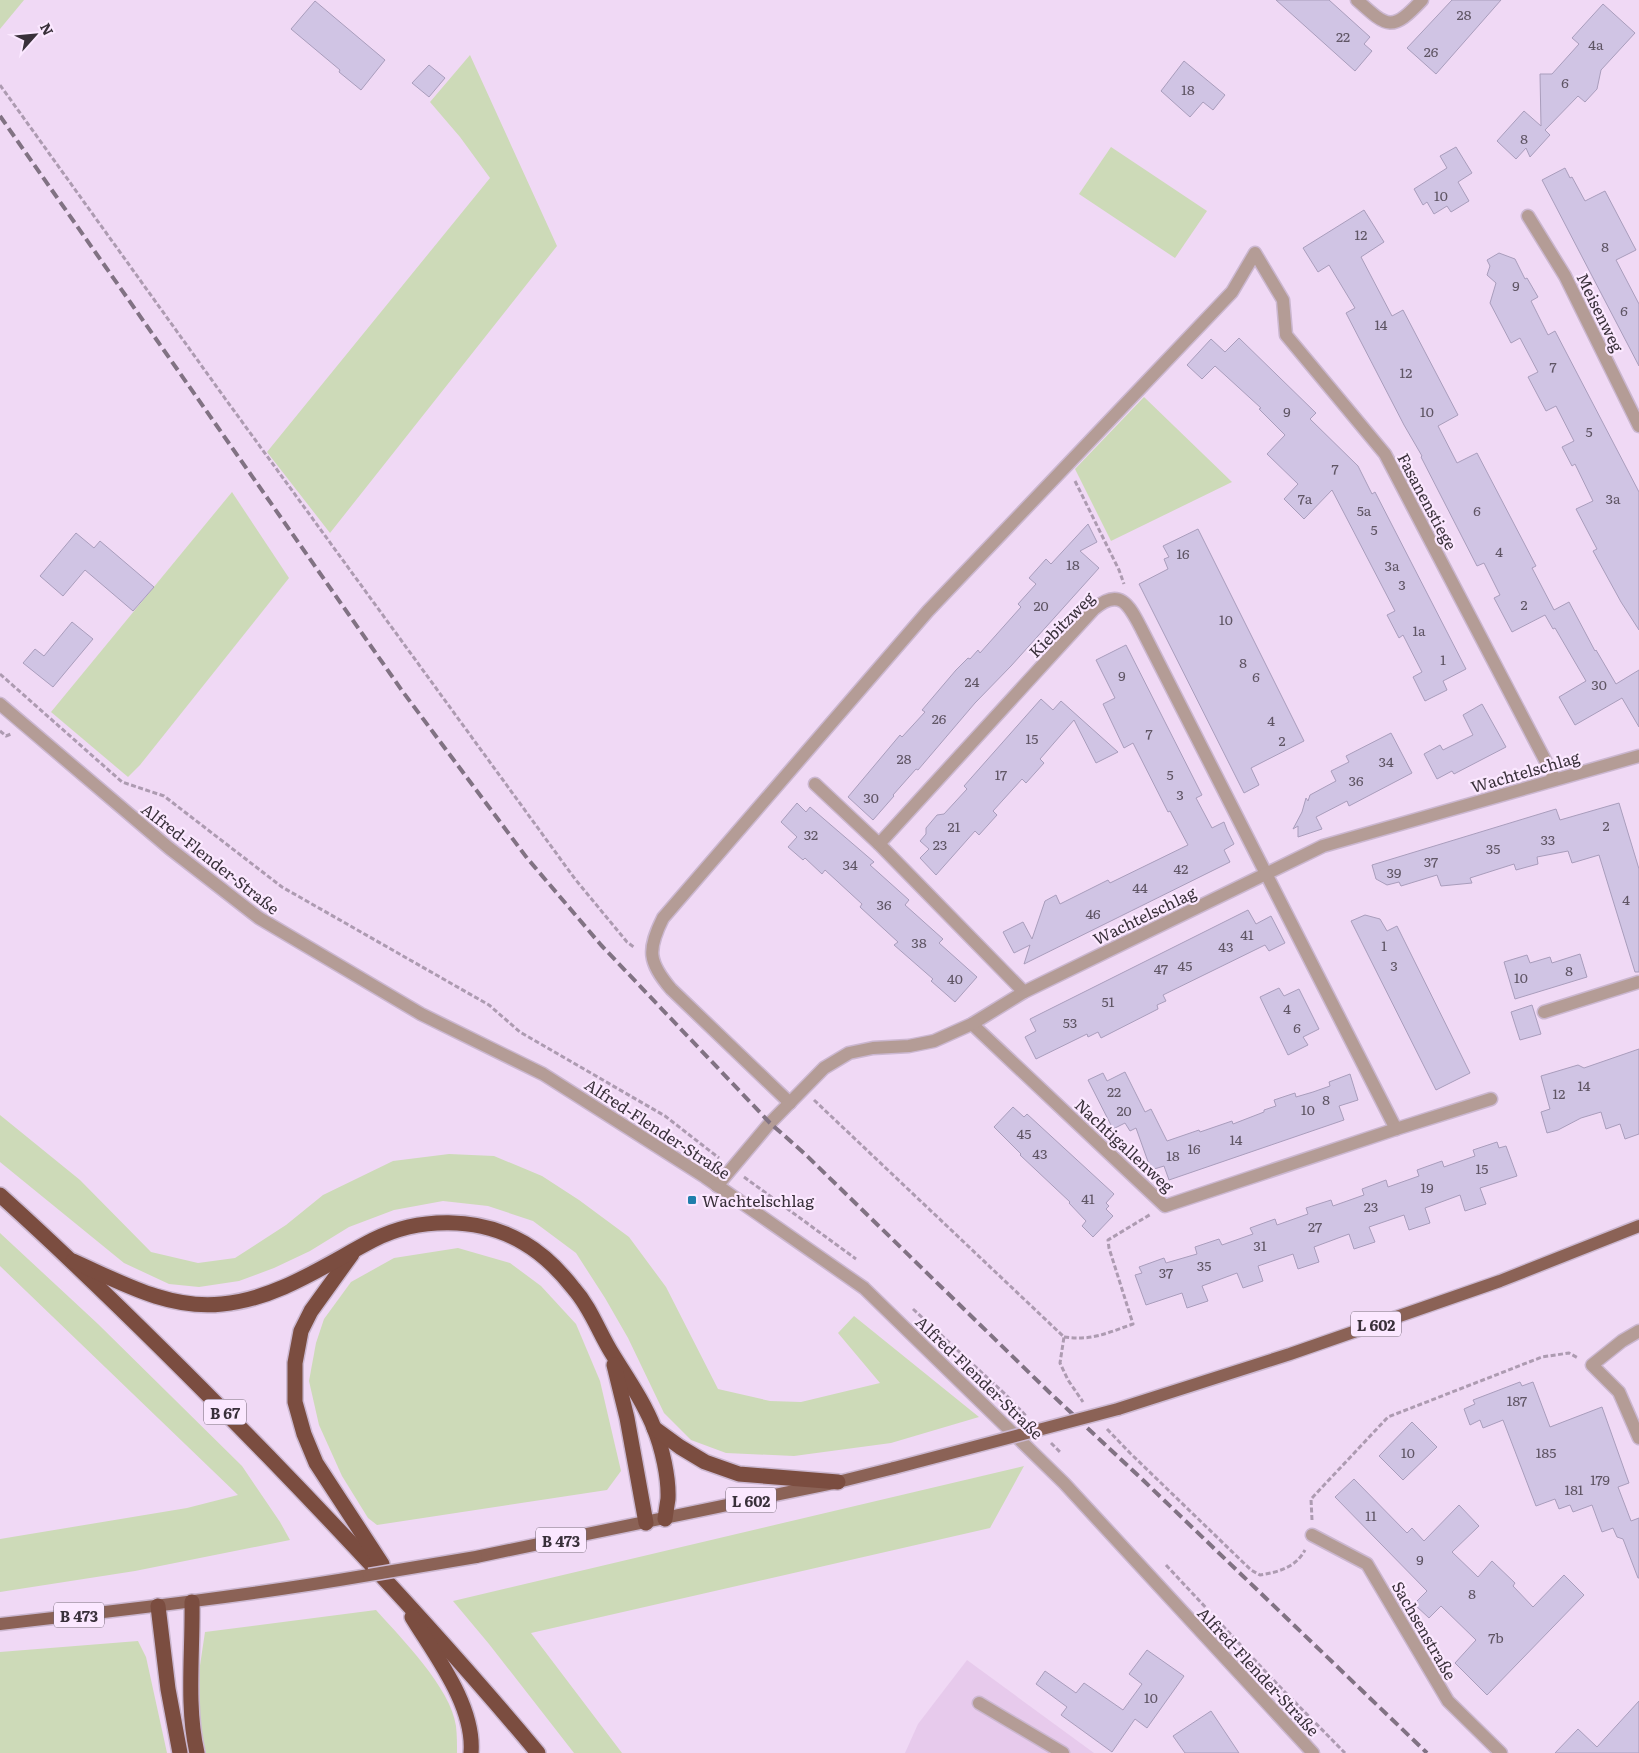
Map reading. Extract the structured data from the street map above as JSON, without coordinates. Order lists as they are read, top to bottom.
{
  "streets": {
    "highway": ["B 67"],
    "main road": ["L 602", "B 473"],
    "street": [
      "Meisenweg",
      "Fasanenstiege",
      "Kiebitzweg",
      "Wachtelschlag",
      "Alfred-Flender-Straße",
      "Nachtigallenweg",
      "Sachsenstraße"
    ]
  },
  "crossings": [
    ["Fasanenstiege", "Wachtelschlag"],
    ["Wachtelschlag", "Alfred-Flender-Straße"],
    ["Wachtelschlag", "Nachtigallenweg"],
    ["L 602", "B 473"]
  ],
  "places": {
    "transit": ["Wachtelschlag"]
  },
  "house_numbers": [
    "28",
    "22",
    "4a",
    "26",
    "6",
    "18",
    "8",
    "10",
    "12",
    "8",
    "9",
    "6",
    "14",
    "7",
    "12",
    "9",
    "10",
    "5",
    "7",
    "7a",
    "3a",
    "5a",
    "6",
    "5",
    "4",
    "16",
    "18",
    "3a",
    "3",
    "2",
    "20",
    "10",
    "1a",
    "1",
    "8",
    "9",
    "6",
    "24",
    "30",
    "26",
    "4",
    "7",
    "15",
    "2",
    "28",
    "34",
    "17",
    "5",
    "36",
    "3",
    "30",
    "2",
    "21",
    "32",
    "33",
    "23",
    "35",
    "37",
    "34",
    "42",
    "39",
    "44",
    "4",
    "36",
    "46",
    "41",
    "38",
    "1",
    "43",
    "45",
    "3",
    "47",
    "8",
    "10",
    "40",
    "51",
    "4",
    "53",
    "6",
    "14",
    "22",
    "12",
    "8",
    "10",
    "20",
    "45",
    "14",
    "16",
    "43",
    "18",
    "15",
    "19",
    "41",
    "23",
    "27",
    "31",
    "35",
    "37",
    "187",
    "10",
    "185",
    "179",
    "181",
    "11",
    "9",
    "8",
    "7b",
    "10"
  ],
  "north": "top right"
}
